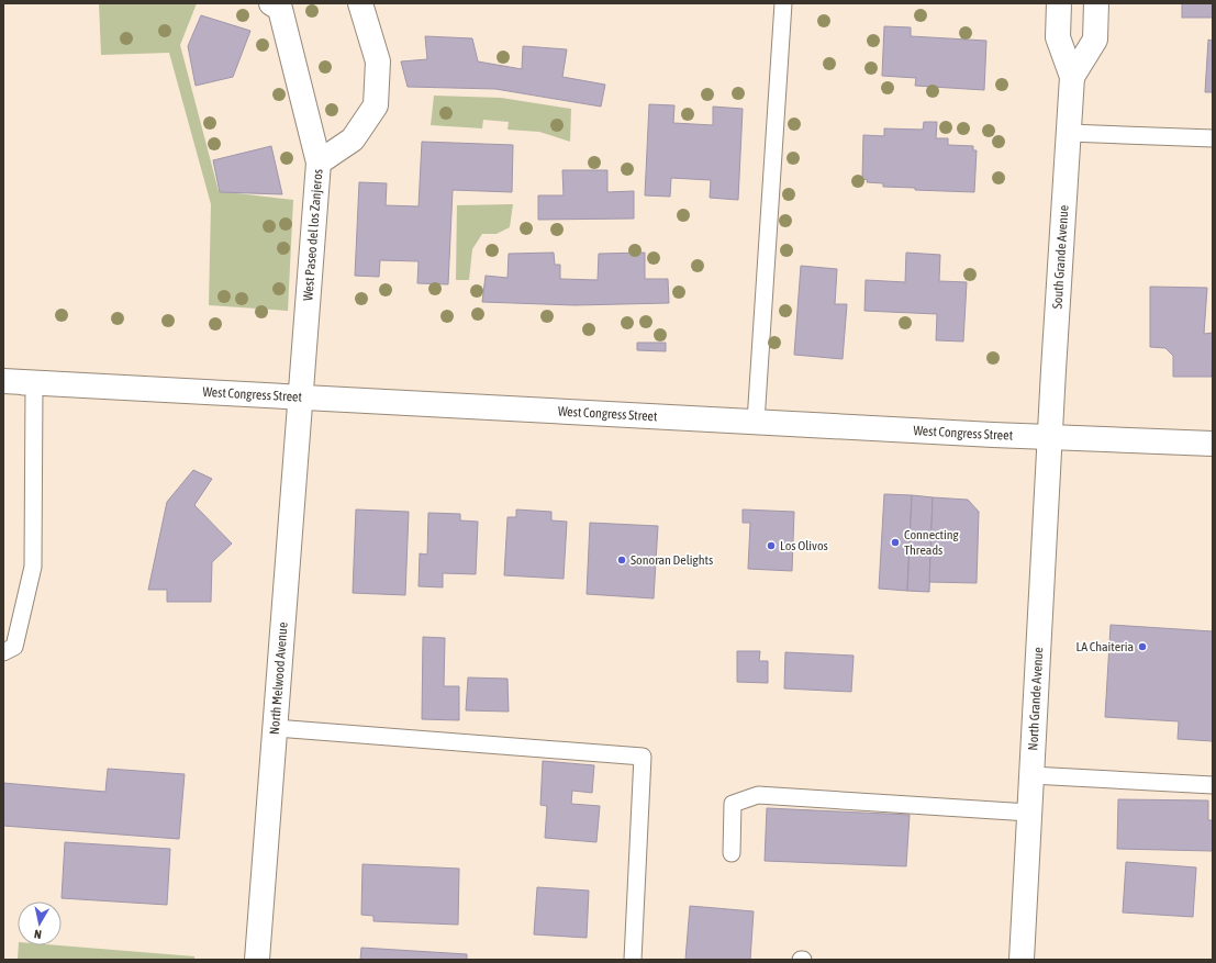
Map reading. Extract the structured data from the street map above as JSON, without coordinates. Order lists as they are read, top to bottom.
{
  "streets": {
    "main road": [
      "West Paseo del los Zanjeros",
      "South Grande Avenue",
      "West Congress Street",
      "North Melwood Avenue",
      "North Grande Avenue"
    ]
  },
  "crossings": [
    ["West Paseo del los Zanjeros", "West Congress Street"],
    ["West Paseo del los Zanjeros", "North Melwood Avenue"],
    ["South Grande Avenue", "West Congress Street"],
    ["South Grande Avenue", "North Grande Avenue"],
    ["West Congress Street", "North Melwood Avenue"],
    ["West Congress Street", "North Grande Avenue"]
  ],
  "places": [
    "Connecting Threads",
    "Los Olivos",
    "Sonoran Delights",
    "LA Chaiteria"
  ],
  "north": "bottom"
}
